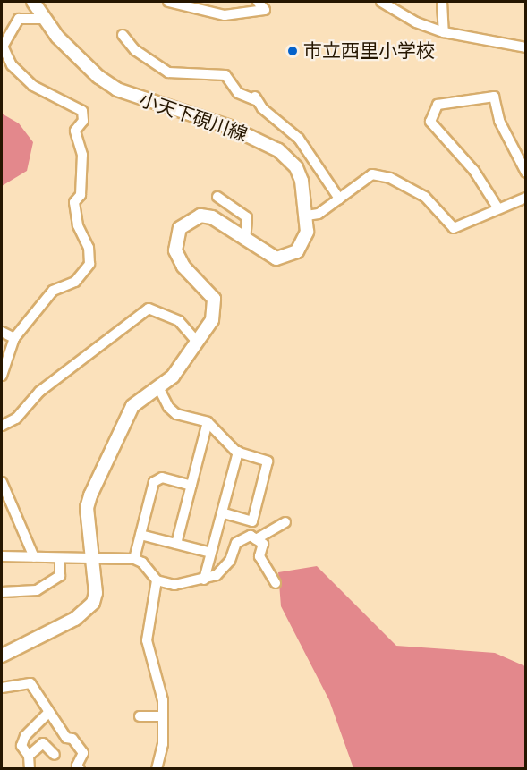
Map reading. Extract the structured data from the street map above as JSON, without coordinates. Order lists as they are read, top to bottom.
{
  "streets": {
    "main road": ["小天下硯川線"]
  },
  "places": ["市立西里小学校"]
}
